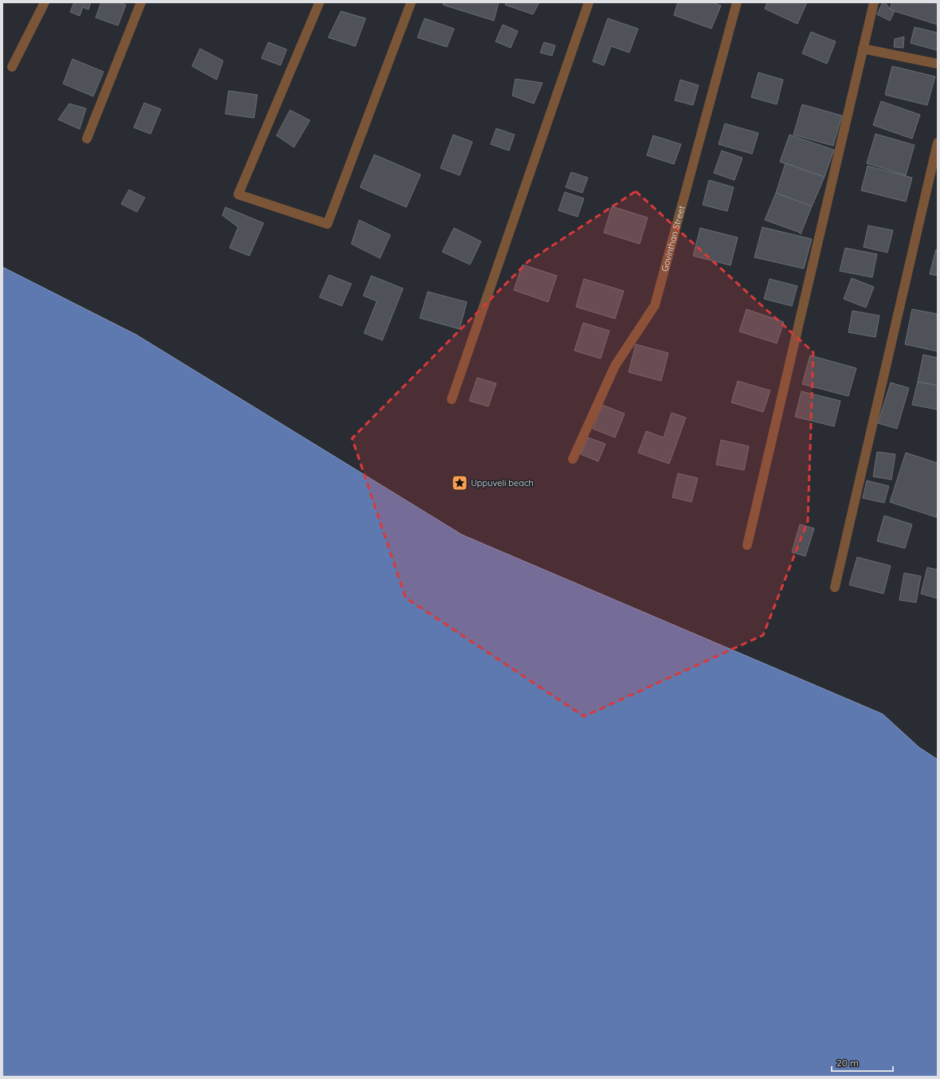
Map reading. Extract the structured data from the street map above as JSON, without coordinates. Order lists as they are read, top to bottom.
{
  "streets": {
    "street": ["Govinthan Street"]
  },
  "places": {
    "place": ["Uppuveli beach"]
  },
  "scale_bar": "20 m"
}
